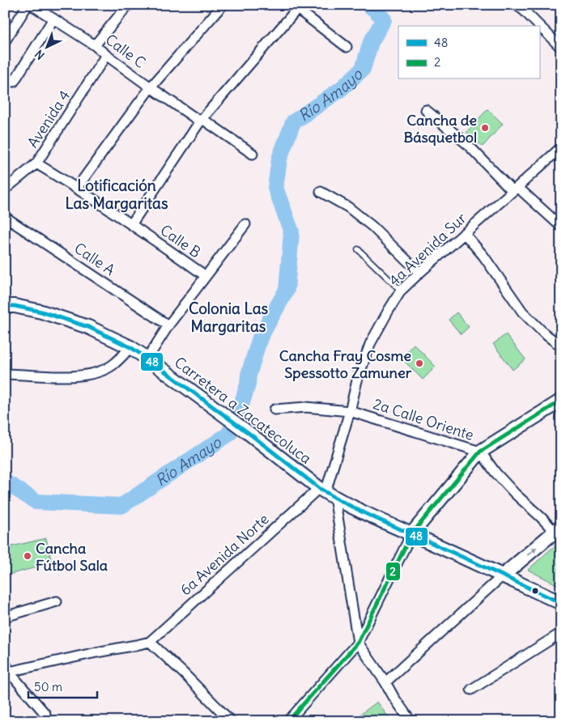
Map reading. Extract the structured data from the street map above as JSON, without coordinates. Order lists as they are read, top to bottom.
{
  "streets": {
    "main road": ["Carretera a Zacatecoluca"],
    "street": [
      "Calle C",
      "Avenida 4",
      "Calle B",
      "4a Avenida Sur",
      "Calle A",
      "2a Calle Oriente",
      "6a Avenida Norte"
    ]
  },
  "crossings": [
    ["Calle C", "Avenida 4"],
    ["Avenida 4", "Calle B"],
    ["4a Avenida Sur", "Carretera a Zacatecoluca"],
    ["4a Avenida Sur", "2a Calle Oriente"],
    ["4a Avenida Sur", "6a Avenida Norte"],
    ["Carretera a Zacatecoluca", "6a Avenida Norte"]
  ],
  "districts": ["Lotificación Las Margaritas", "Colonia Las Margaritas"],
  "water": ["Río Amayo"],
  "places": ["Cancha de Básquetbol", "Cancha Fray Cosme Spessotto Zamuner", "Cancha Fútbol Sala"],
  "lines": ["transit line 48", "transit line 2"],
  "legend": ["48", "2"],
  "scale_bar": "50 m",
  "north": "bottom left"
}
